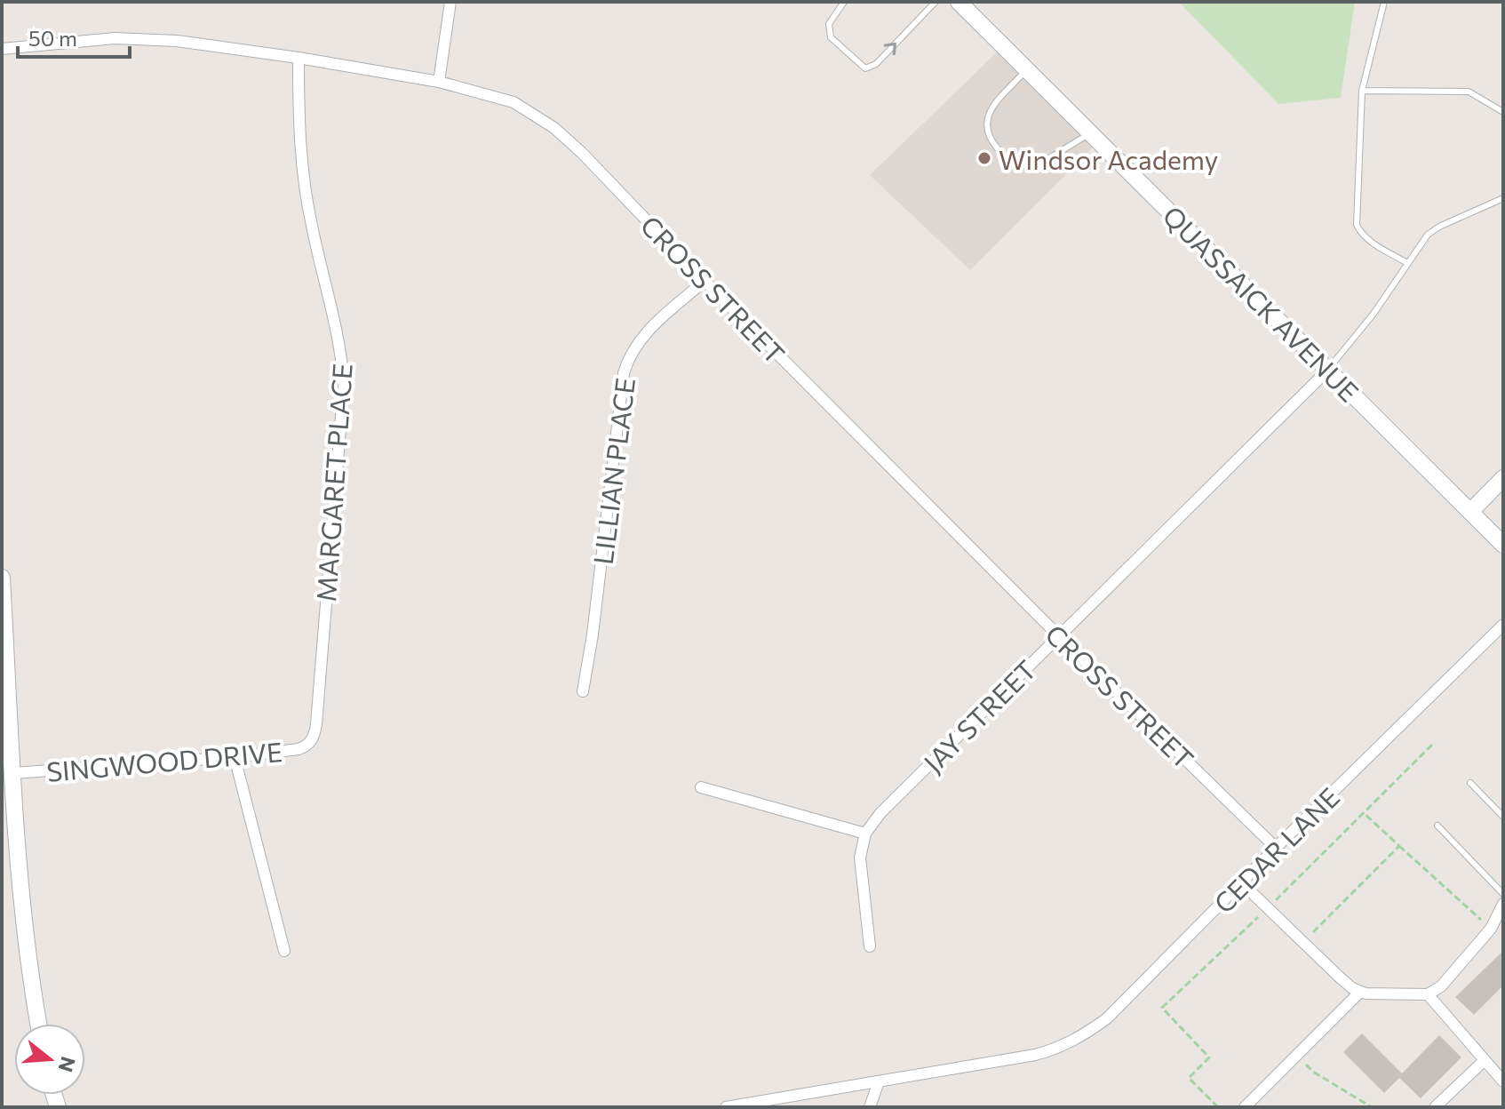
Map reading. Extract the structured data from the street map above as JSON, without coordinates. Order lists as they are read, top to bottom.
{
  "streets": {
    "main road": ["QUASSAICK AVENUE"],
    "street": [
      "CROSS STREET",
      "LILLIAN PLACE",
      "MARGARET PLACE",
      "JAY STREET",
      "SINGWOOD DRIVE",
      "CEDAR LANE"
    ]
  },
  "crossings": [
    ["CROSS STREET", "LILLIAN PLACE"],
    ["CROSS STREET", "MARGARET PLACE"],
    ["CROSS STREET", "JAY STREET"],
    ["CROSS STREET", "CEDAR LANE"],
    ["QUASSAICK AVENUE", "JAY STREET"],
    ["MARGARET PLACE", "SINGWOOD DRIVE"]
  ],
  "places": ["Windsor Academy"],
  "scale_bar": "50 m",
  "north": "right"
}
